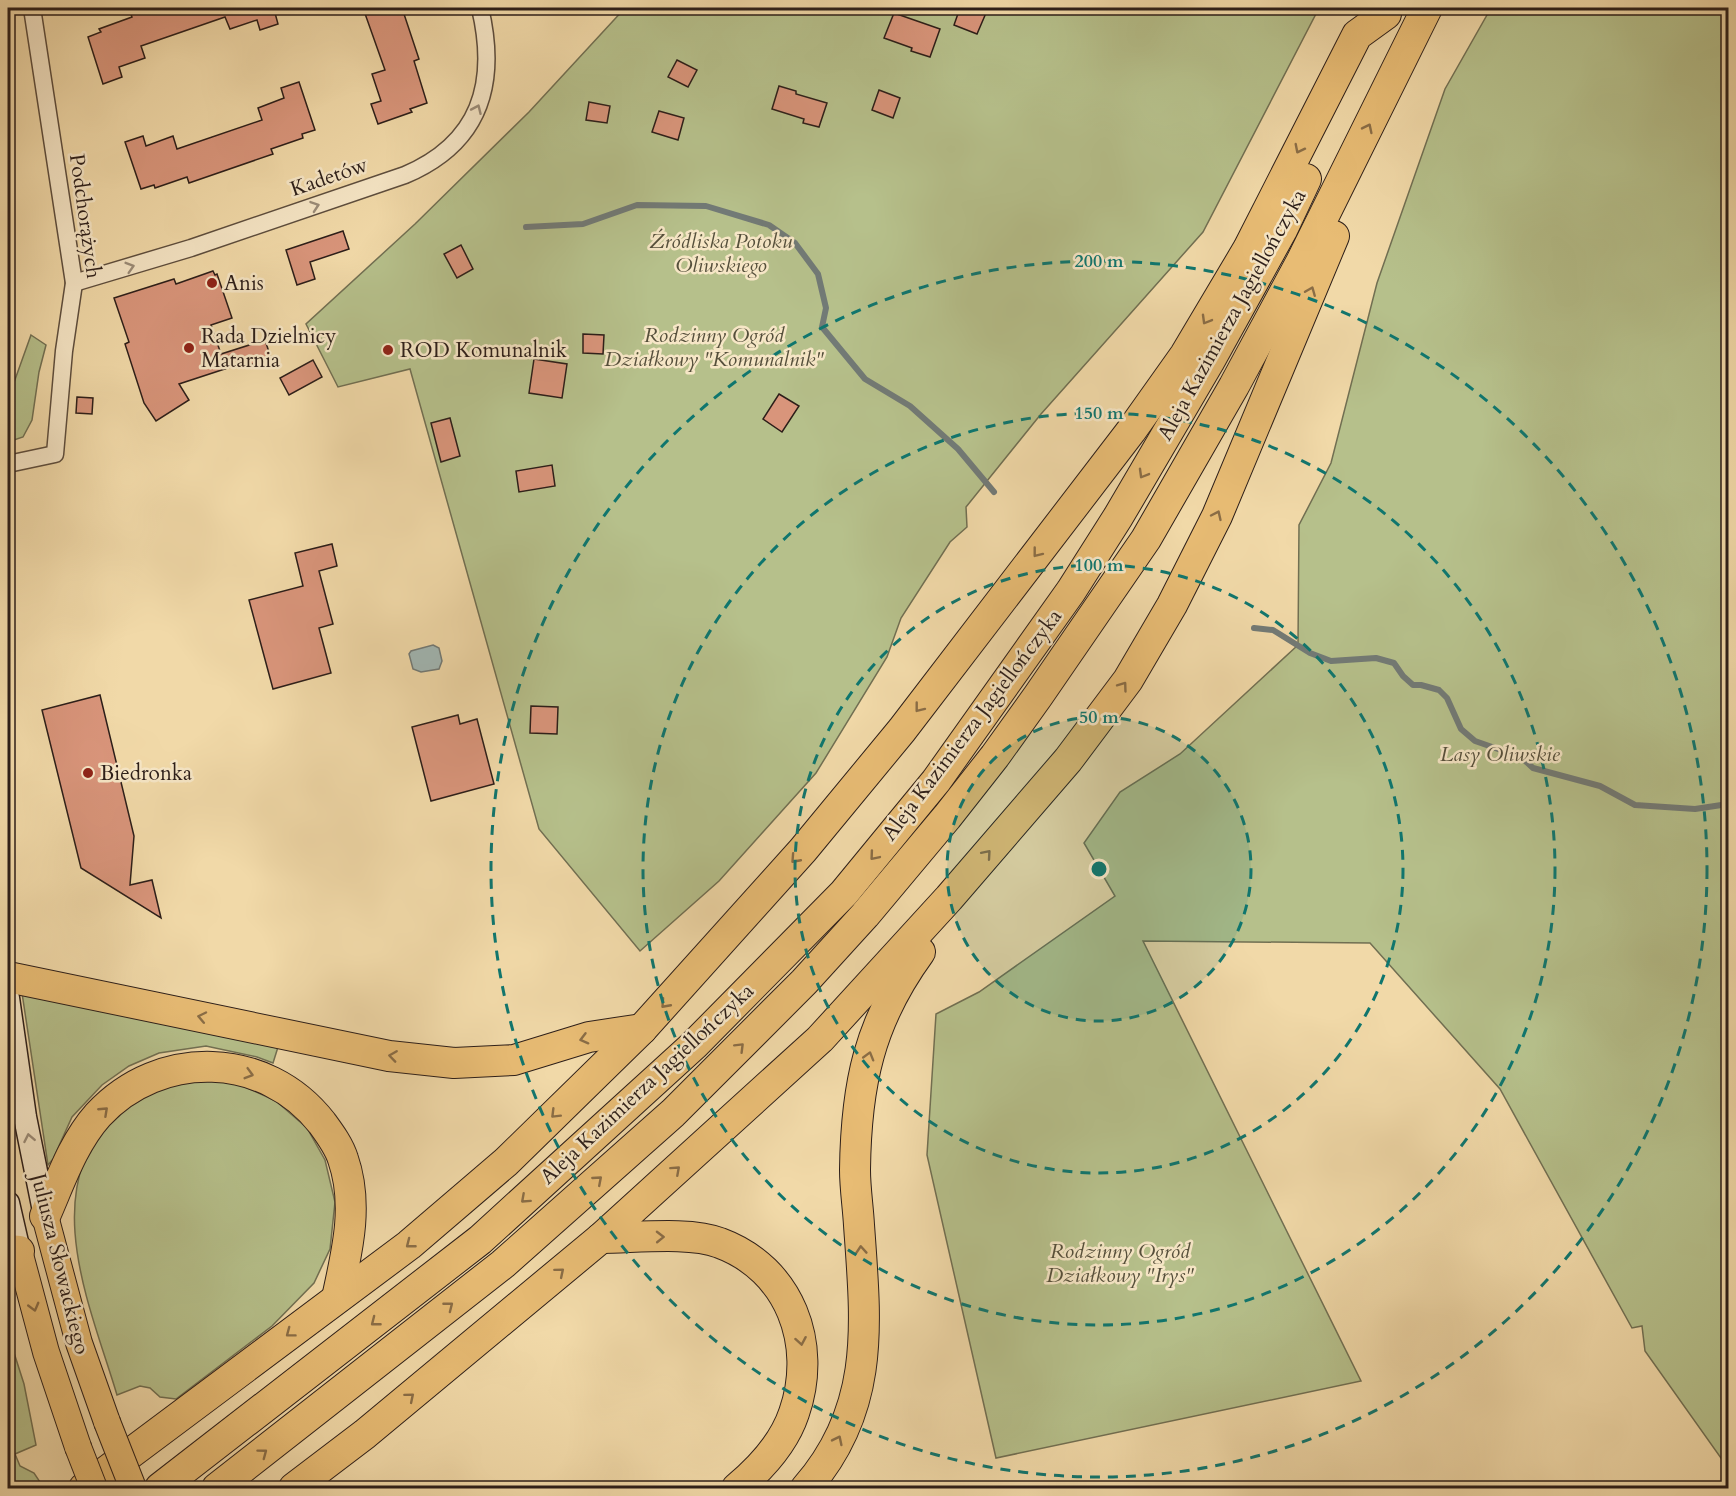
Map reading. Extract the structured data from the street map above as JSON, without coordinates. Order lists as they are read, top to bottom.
{
  "streets": {
    "highway": ["Aleja Kazimierza Jagiellończyka"],
    "main road": ["Juliusza Słowackiego"],
    "street": ["Kadetów", "Podchorążych"]
  },
  "crossings": [
    ["Kadetów", "Podchorążych"]
  ],
  "one_way": ["Kadetów"],
  "parks": [
    "Źródliska Potoku Oliwskiego",
    "Rodzinny Ogród Działkowy \"Komunalnik\"",
    "Lasy Oliwskie",
    "Rodzinny Ogród Działkowy \"Irys\""
  ],
  "places": [
    "Anis",
    "Rada Dzielnicy Matarnia",
    "ROD Komunalnik",
    "Biedronka"
  ],
  "rings": [
    "200 m",
    "150 m",
    "100 m",
    "50 m"
  ]
}
